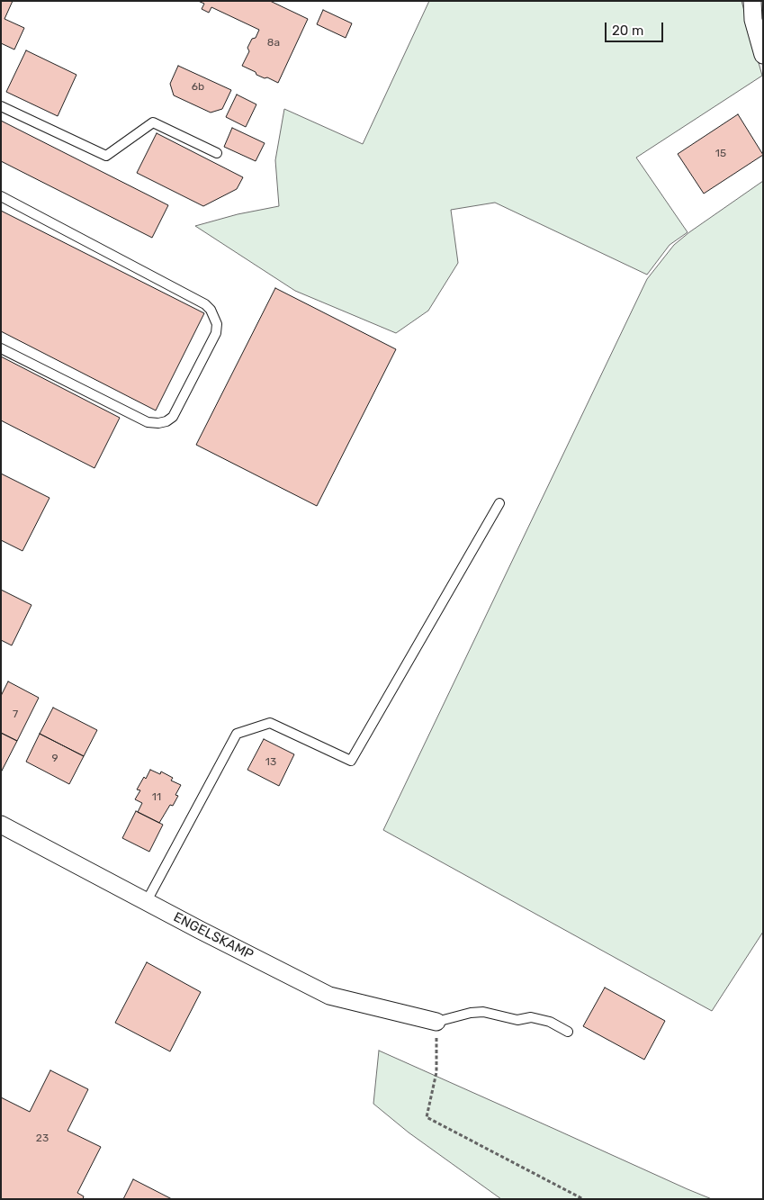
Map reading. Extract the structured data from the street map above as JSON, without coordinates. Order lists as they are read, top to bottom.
{
  "streets": {
    "street": ["ENGELSKAMP"]
  },
  "house_numbers": [
    "8a",
    "6b",
    "15",
    "7",
    "9",
    "13",
    "11",
    "23"
  ],
  "scale_bar": "20 m"
}
